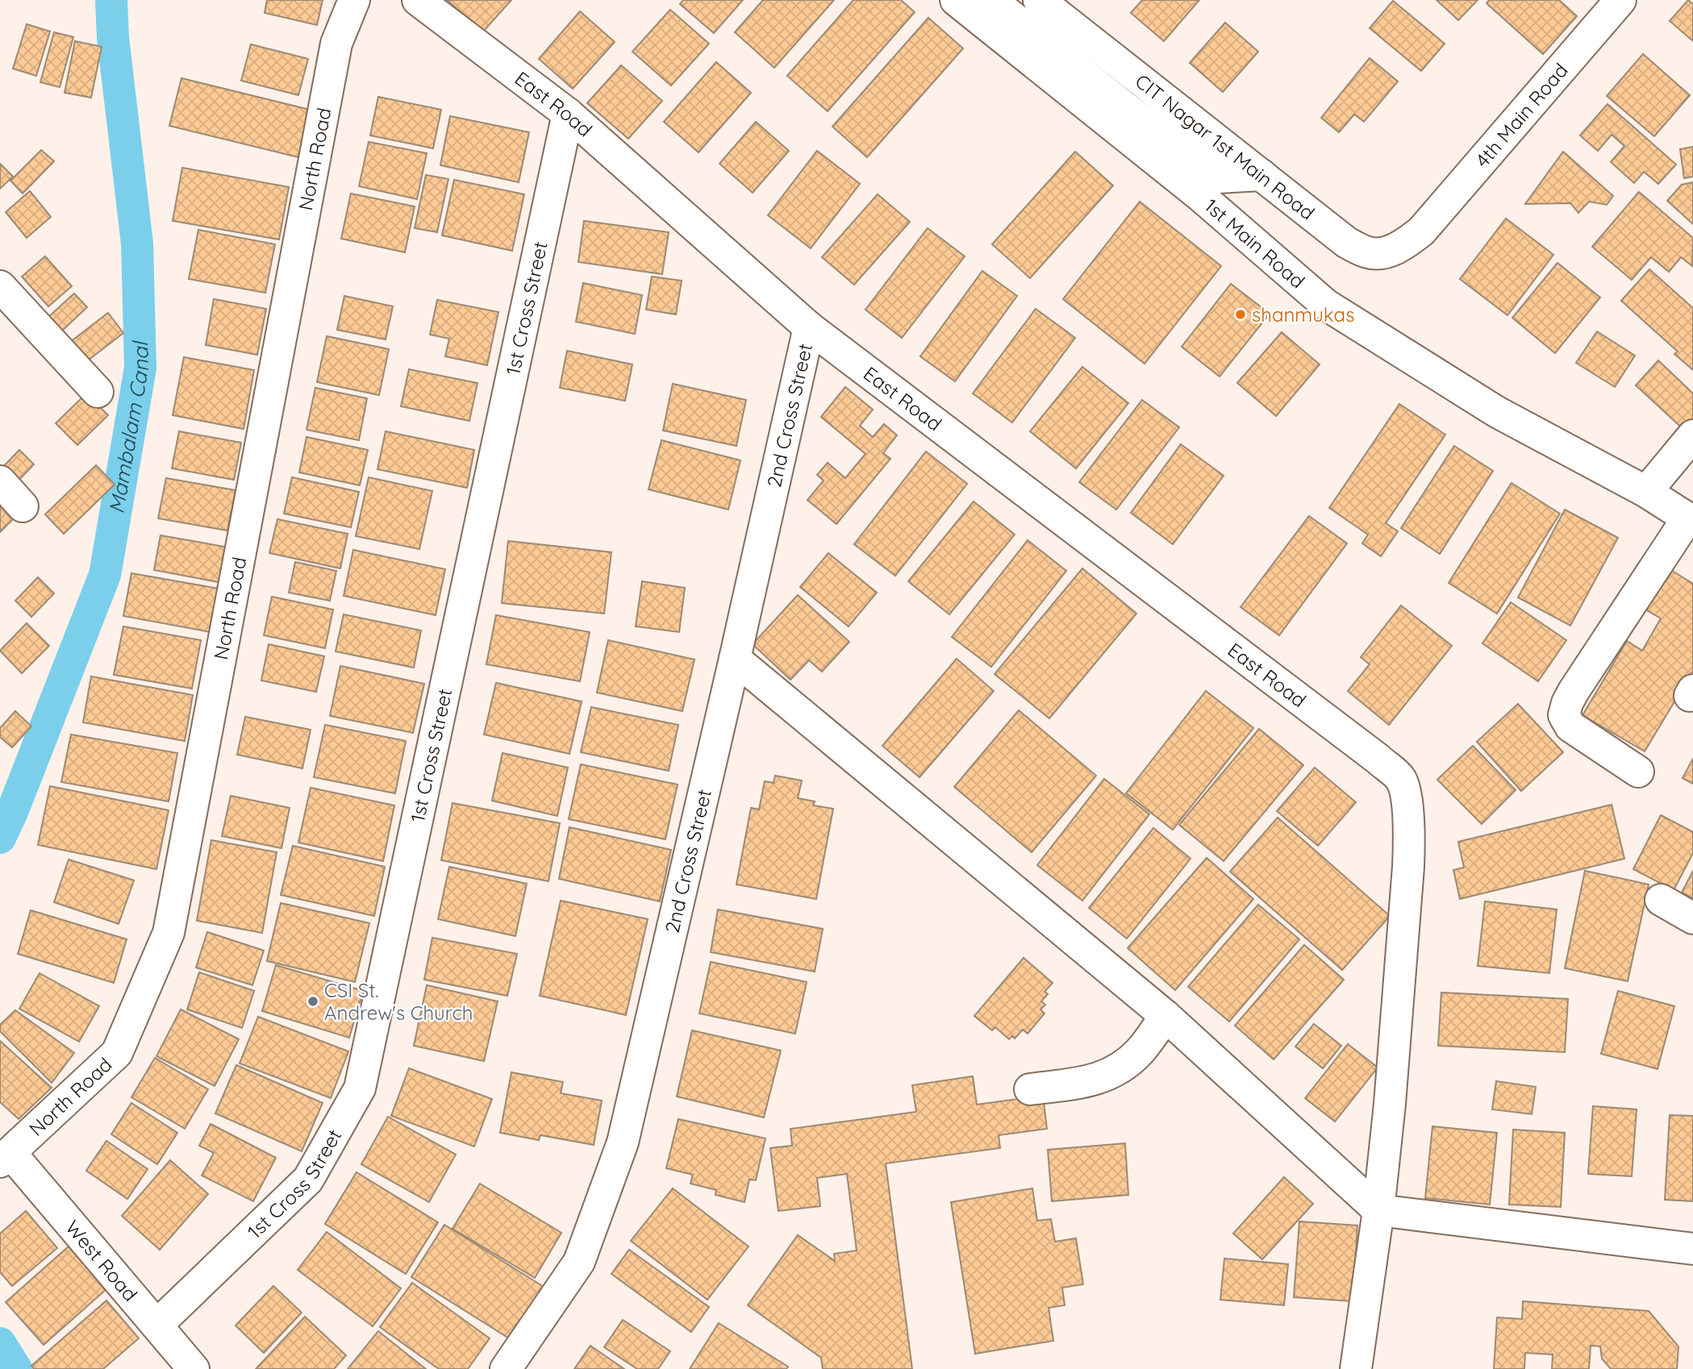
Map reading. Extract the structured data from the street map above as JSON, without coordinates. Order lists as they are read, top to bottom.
{
  "streets": {
    "street": [
      "East Road",
      "4th Main Road",
      "CIT Nagar 1st Main Road",
      "North Road",
      "1st Main Road",
      "1st Cross Street",
      "2nd Cross Street",
      "West Road"
    ]
  },
  "crossings": [
    ["East Road", "1st Cross Street"],
    ["East Road", "2nd Cross Street"],
    ["4th Main Road", "CIT Nagar 1st Main Road"],
    ["North Road", "West Road"],
    ["1st Cross Street", "West Road"]
  ],
  "water": ["Mambalam Canal"],
  "places": ["shanmukas", "CSI St. Andrew's Church"]
}
